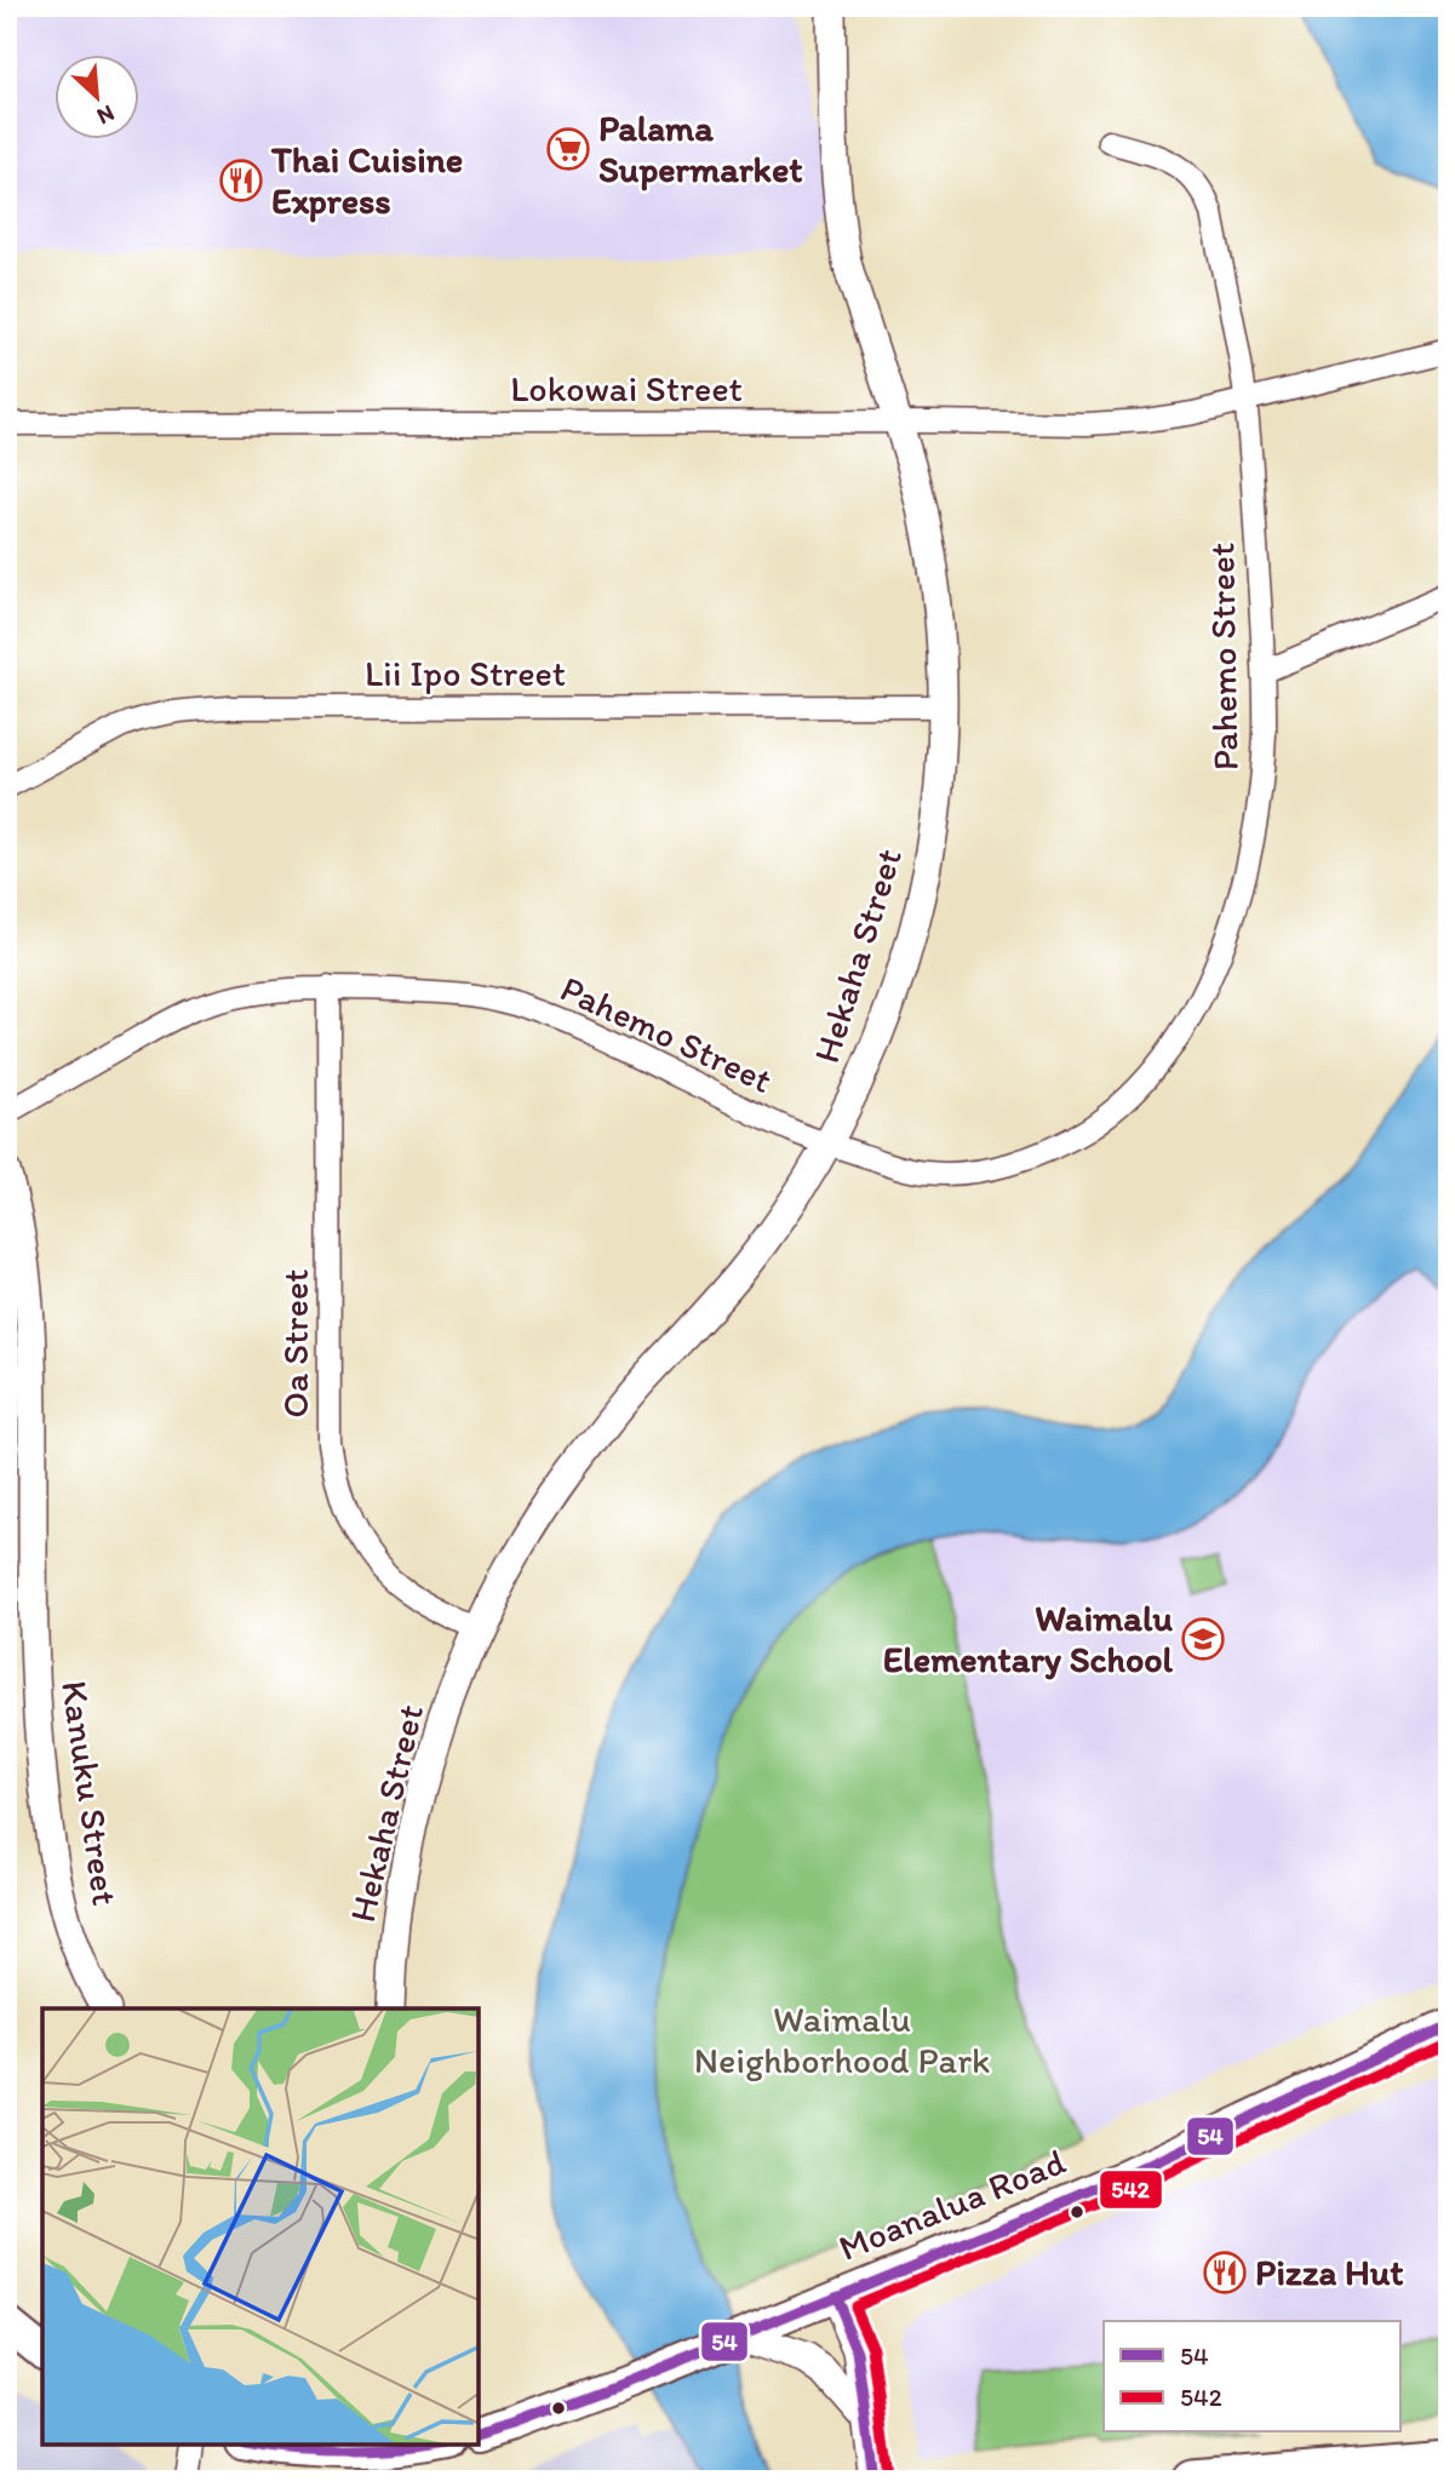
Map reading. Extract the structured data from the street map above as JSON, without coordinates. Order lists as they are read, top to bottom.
{
  "streets": {
    "main road": ["Moanalua Road"],
    "street": [
      "Lokowai Street",
      "Pahemo Street",
      "Lii Ipo Street",
      "Hekaha Street",
      "Oa Street",
      "Kanuku Street"
    ]
  },
  "crossings": [
    ["Lokowai Street", "Pahemo Street"],
    ["Lokowai Street", "Hekaha Street"],
    ["Pahemo Street", "Hekaha Street"],
    ["Pahemo Street", "Oa Street"],
    ["Lii Ipo Street", "Hekaha Street"],
    ["Hekaha Street", "Oa Street"]
  ],
  "parks": ["Waimalu Neighborhood Park"],
  "places": {
    "supermarket": ["Palama Supermarket"],
    "restaurant": ["Thai Cuisine Express", "Pizza Hut"],
    "school or university": ["Waimalu Elementary School"]
  },
  "lines": ["transit line 54", "transit line 542"],
  "legend": ["54", "542"],
  "north": "bottom right"
}
